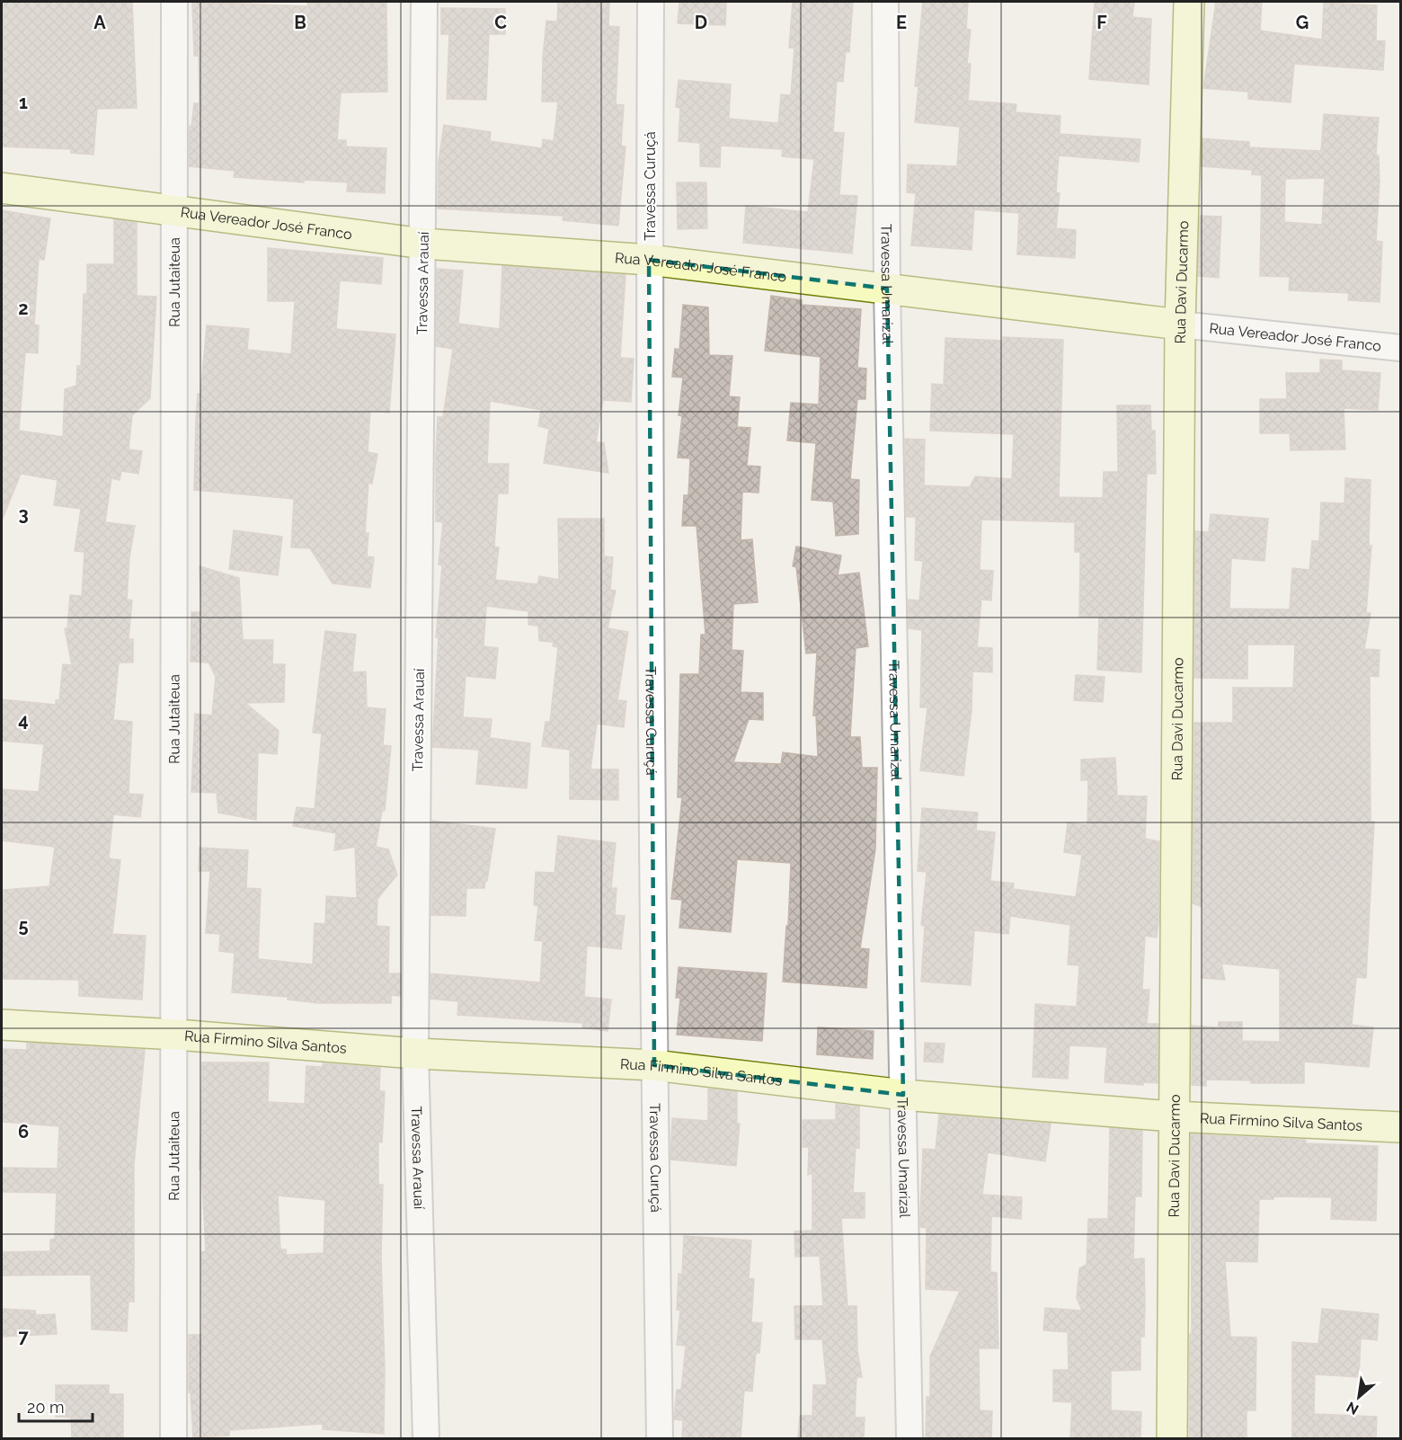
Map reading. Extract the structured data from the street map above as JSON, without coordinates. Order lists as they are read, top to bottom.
{
  "streets": {
    "street": [
      "Travessa Curuçá",
      "Rua Vereador José Franco",
      "Rua Jutaiteua",
      "Travessa Arauaí",
      "Travessa Umarizal",
      "Rua Davi Ducarmo",
      "Rua Firmino Silva Santos"
    ]
  },
  "crossings": [
    ["Travessa Curuçá", "Rua Vereador José Franco"],
    ["Travessa Curuçá", "Rua Firmino Silva Santos"],
    ["Rua Vereador José Franco", "Rua Jutaiteua"],
    ["Rua Vereador José Franco", "Travessa Arauaí"],
    ["Rua Vereador José Franco", "Travessa Umarizal"],
    ["Rua Vereador José Franco", "Rua Davi Ducarmo"],
    ["Rua Jutaiteua", "Rua Firmino Silva Santos"],
    ["Travessa Arauaí", "Rua Firmino Silva Santos"],
    ["Travessa Umarizal", "Rua Firmino Silva Santos"],
    ["Rua Davi Ducarmo", "Rua Firmino Silva Santos"]
  ],
  "scale_bar": "20 m",
  "north": "bottom left",
  "grid": {
    "columns": [
      "A",
      "B",
      "C",
      "D",
      "E",
      "F",
      "G"
    ],
    "rows": [
      "1",
      "2",
      "3",
      "4",
      "5",
      "6",
      "7"
    ]
  }
}
